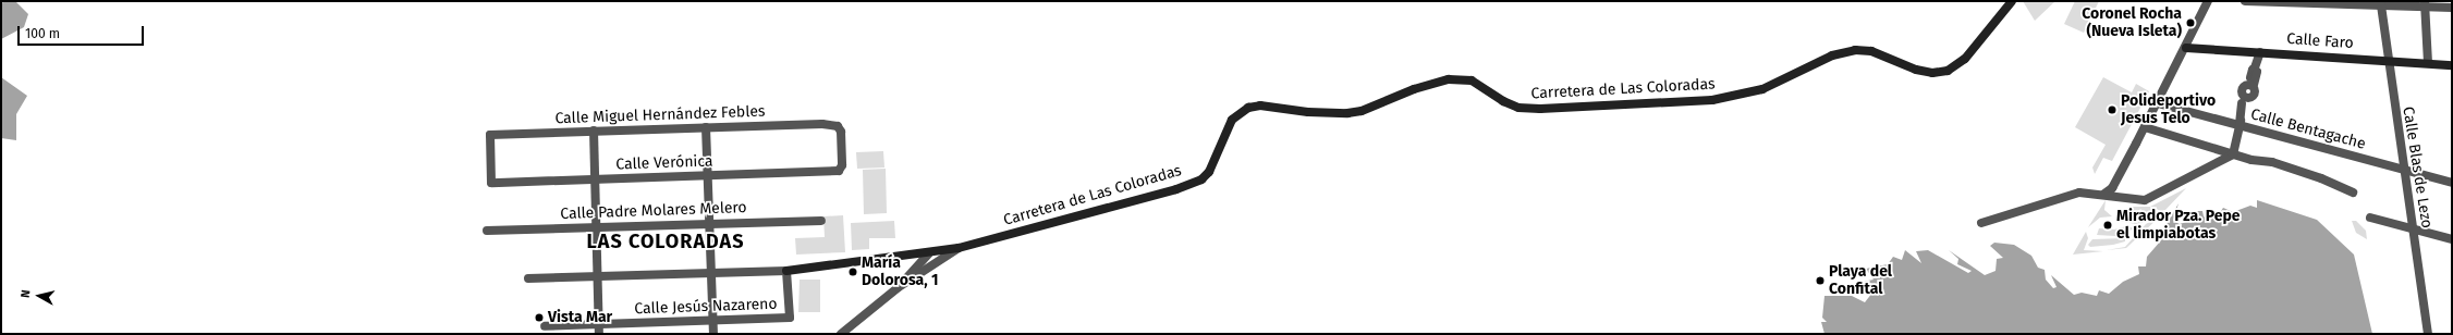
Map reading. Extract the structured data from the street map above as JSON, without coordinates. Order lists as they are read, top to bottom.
{
  "streets": {
    "street": [
      "Calle Faro",
      "Carretera de Las Coloradas",
      "Calle Miguel Hernández Febles",
      "Calle Bentagache",
      "Calle Verónica",
      "Calle Blas de Lezo",
      "Calle Padre Molares Melero",
      "Calle Jesús Nazareno"
    ]
  },
  "crossings": [
    ["Calle Faro", "Calle Blas de Lezo"],
    ["Carretera de Las Coloradas", "Calle Jesús Nazareno"],
    ["Calle Miguel Hernández Febles", "Calle Verónica"],
    ["Calle Bentagache", "Calle Blas de Lezo"]
  ],
  "districts": ["LAS COLORADAS"],
  "places": [
    "Coronel Rocha (Nueva Isleta)",
    "Polideportivo Jesus Telo",
    "Mirador Pza. Pepe el limpiabotas",
    "María Dolorosa, 1",
    "Playa del Confital",
    "Vista Mar"
  ],
  "scale_bar": "100 m",
  "north": "left"
}
